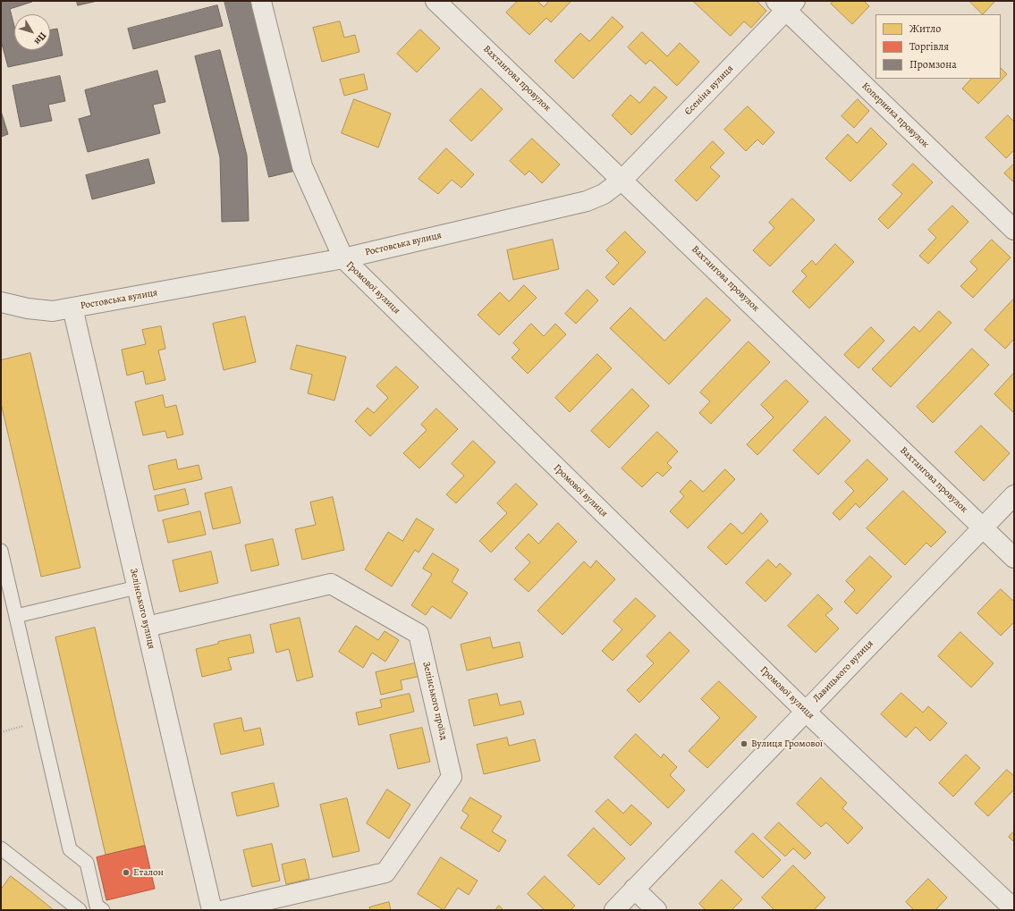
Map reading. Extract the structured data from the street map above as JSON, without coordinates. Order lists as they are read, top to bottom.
{
  "streets": {
    "street": [
      "Вахтангова провулок",
      "Єсеніна вулиця",
      "Коперника провулок",
      "Ростовська вулиця",
      "Громової вулиця",
      "Зелінського вулиця",
      "Лавицького вулиця",
      "Зелінського проїзд"
    ]
  },
  "crossings": [
    ["Вахтангова провулок", "Єсеніна вулиця"],
    ["Вахтангова провулок", "Ростовська вулиця"],
    ["Вахтангова провулок", "Лавицького вулиця"],
    ["Єсеніна вулиця", "Коперника провулок"],
    ["Єсеніна вулиця", "Ростовська вулиця"],
    ["Ростовська вулиця", "Громової вулиця"],
    ["Ростовська вулиця", "Зелінського вулиця"],
    ["Громової вулиця", "Лавицького вулиця"],
    ["Зелінського вулиця", "Зелінського проїзд"]
  ],
  "places": ["Вулиця Громової", "Еталон"],
  "legend": ["Житло", "Торгівля", "Промзона"],
  "north": "bottom right"
}
